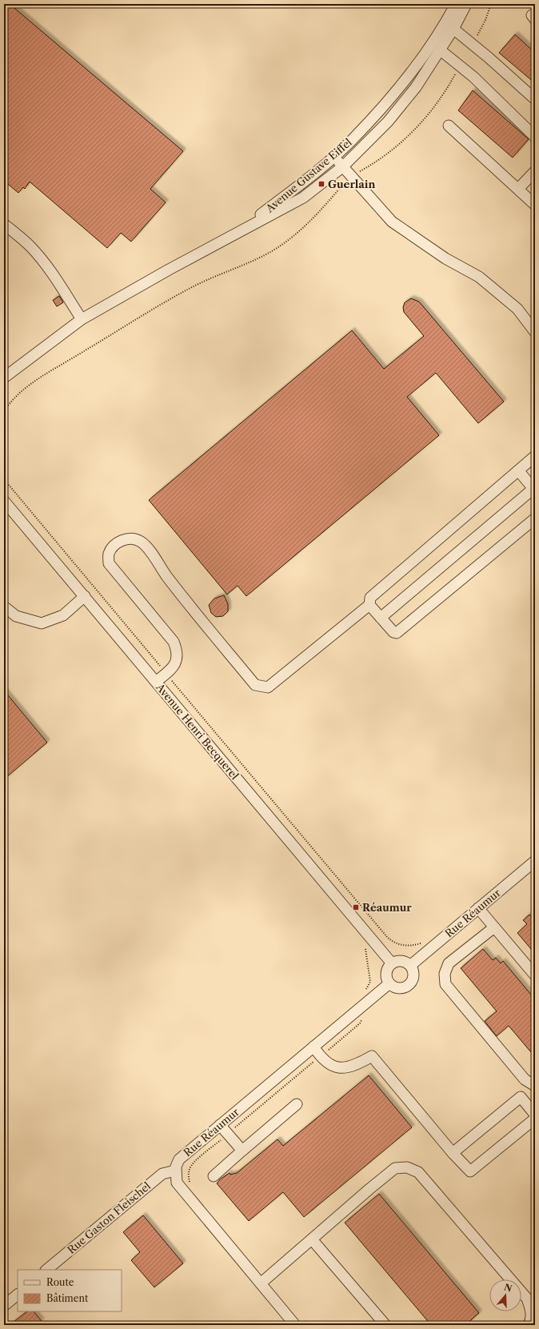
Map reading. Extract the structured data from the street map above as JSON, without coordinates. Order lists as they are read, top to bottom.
{
  "streets": {
    "street": [
      "Avenue Gustave Eiffel",
      "Avenue Henri Becquerel",
      "Rue Réaumur",
      "Rue Gaston Fleischel"
    ]
  },
  "crossings": [
    ["Avenue Henri Becquerel", "Rue Réaumur"],
    ["Rue Réaumur", "Rue Gaston Fleischel"]
  ],
  "places": {
    "transit": ["Guerlain", "Réaumur"]
  },
  "legend": ["Route", "Bâtiment"],
  "north": "top"
}
